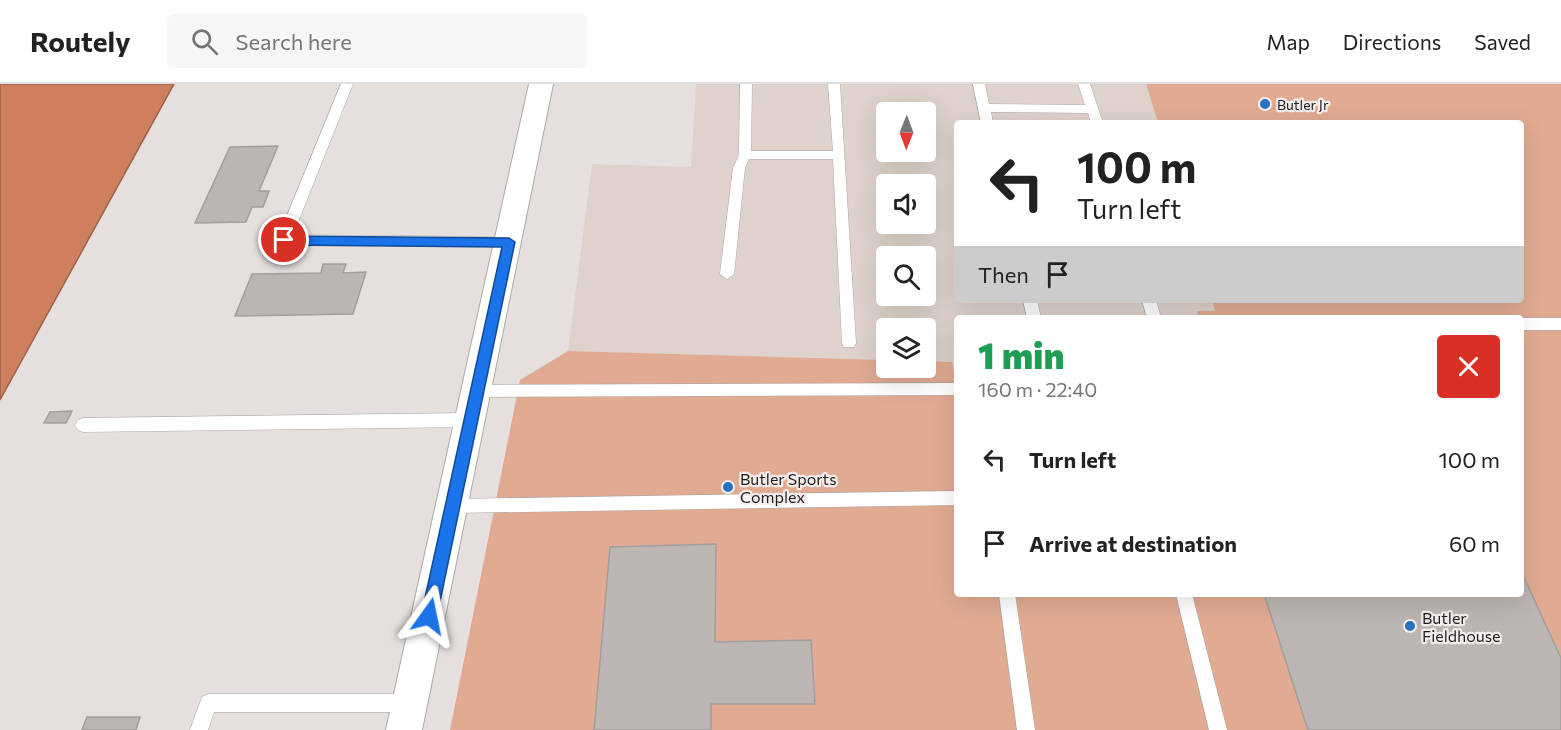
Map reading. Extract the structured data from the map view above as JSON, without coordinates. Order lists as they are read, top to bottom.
{
  "places": ["Butler Jr", "Butler Sports Complex", "Butler Fieldhouse"],
  "north": "bottom",
  "page": {
    "header": "Routely",
    "search": "Search here",
    "nav": ["Map", "Directions", "Saved"],
    "turn": ["100 m", "Turn left"],
    "then": "Then",
    "heading": ["1 min", "160 m · 22:40"],
    "list": [
      {
        "name": "Turn left",
        "value": "100 m"
      },
      {
        "name": "Arrive at destination",
        "value": "60 m"
      }
    ]
  }
}
